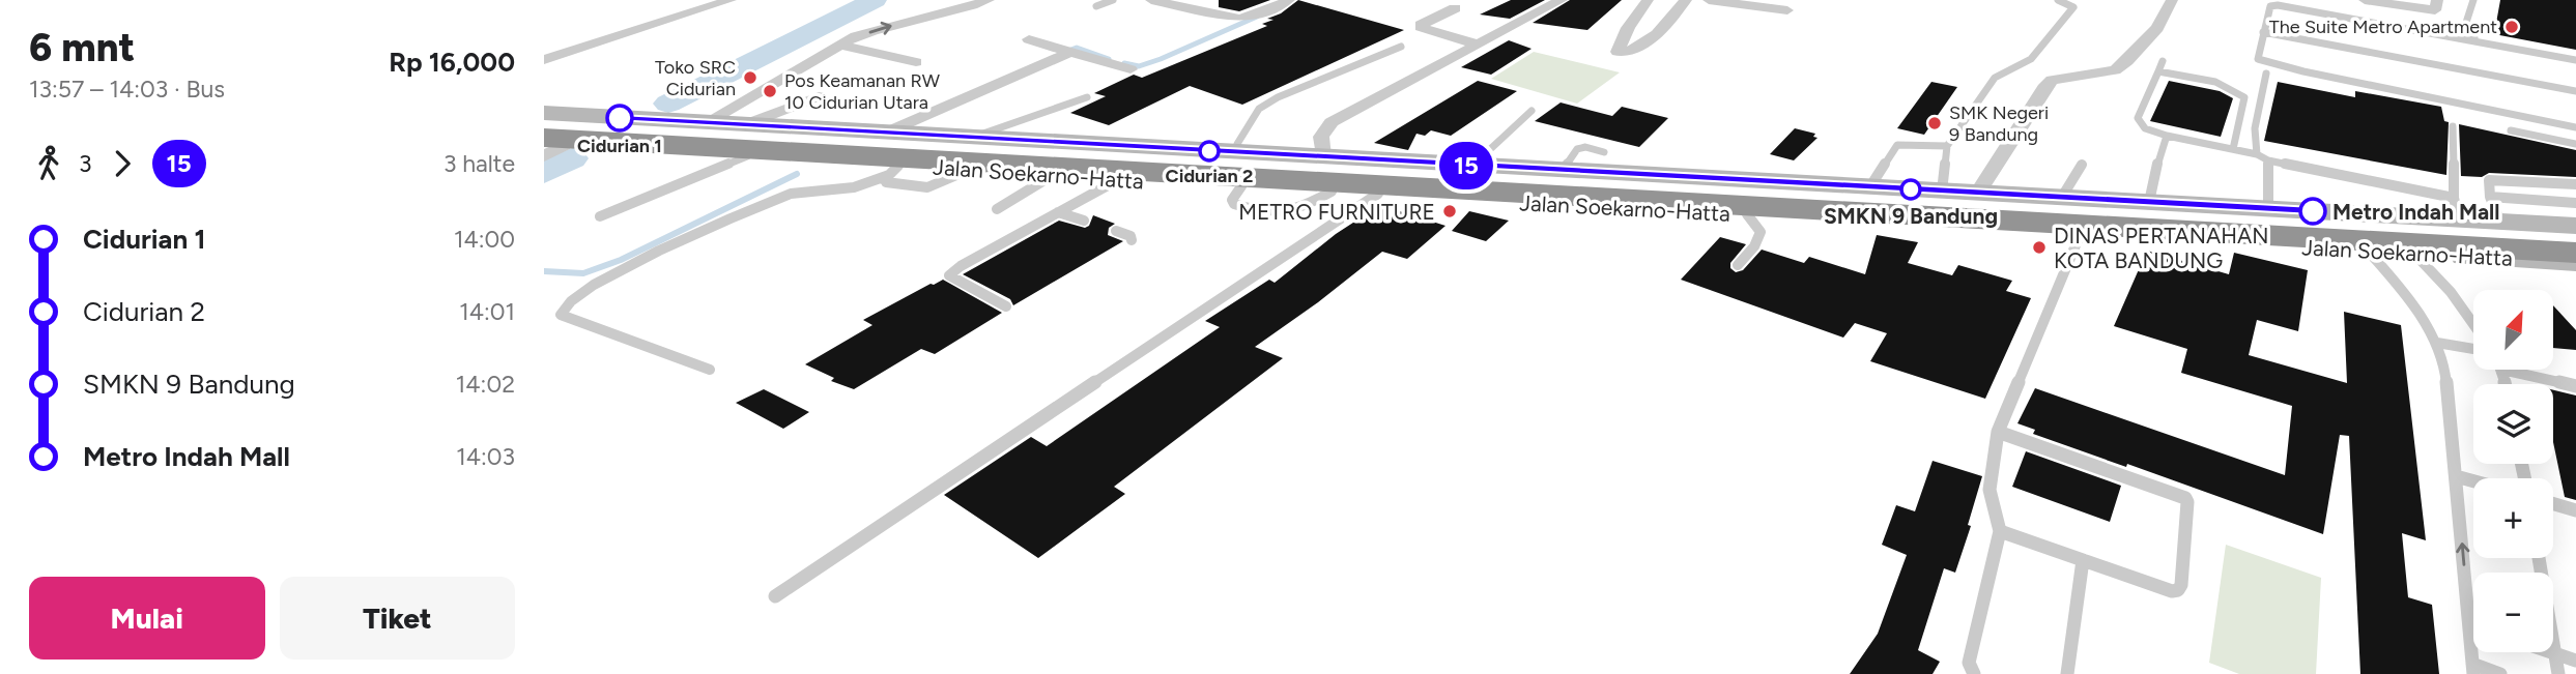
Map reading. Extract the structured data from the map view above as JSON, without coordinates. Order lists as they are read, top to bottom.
{
  "streets": {
    "highway": ["Jalan Soekarno-Hatta"]
  },
  "places": [
    "The Suite Metro Apartment",
    "Toko SRC Cidurian",
    "Pos Keamanan RW 10 Cidurian Utara",
    "Cidurian 1",
    "SMK Negeri 9 Bandung",
    "Cidurian 2",
    "SMKN 9 Bandung",
    "METRO FURNITURE",
    "Metro Indah Mall",
    "DINAS PERTANAHAN KOTA BANDUNG"
  ],
  "lines": ["bus line 15"],
  "north": "top right",
  "page": {
    "heading": ["6 mnt", "13:57 – 14:03 · Bus", "Rp 16,000"],
    "on_map": "15",
    "legs": ["3", "15", "3 halte"],
    "list": [
      {
        "name": "Cidurian 1",
        "value": "14:00"
      },
      {
        "name": "Cidurian 2",
        "value": "14:01"
      },
      {
        "name": "SMKN 9 Bandung",
        "value": "14:02"
      },
      {
        "name": "Metro Indah Mall",
        "value": "14:03"
      }
    ],
    "map_buttons": ["+", "−"],
    "buttons": ["Mulai", "Tiket"]
  }
}
